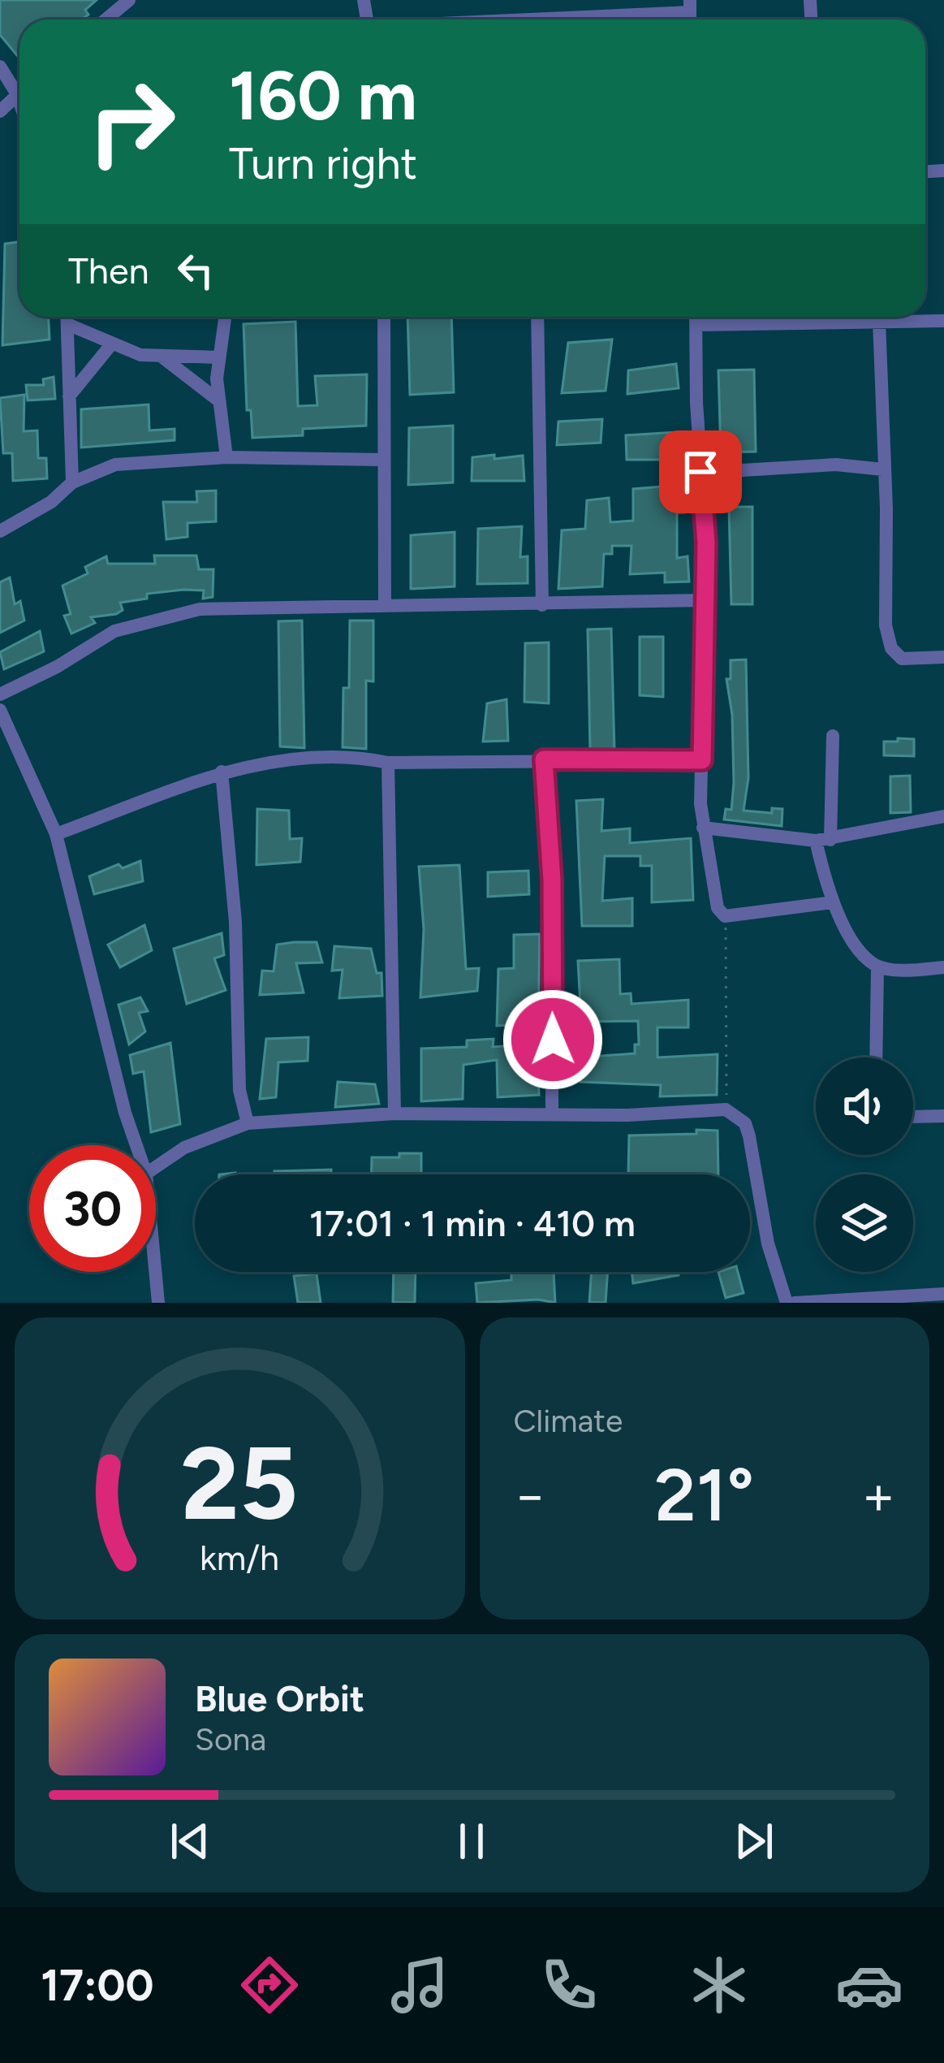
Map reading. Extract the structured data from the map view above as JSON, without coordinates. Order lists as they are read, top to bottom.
{
  "page": {
    "turn": ["160 m", "Turn right"],
    "then": "Then",
    "limit": "30",
    "trip": "17:01 · 1 min · 410 m",
    "tile": "Climate",
    "heat": ["−", "21°", "+"],
    "song": ["Blue Orbit", "Sona"],
    "tabs": "17:00",
    "gauge": ["25", "km/h"]
  }
}
